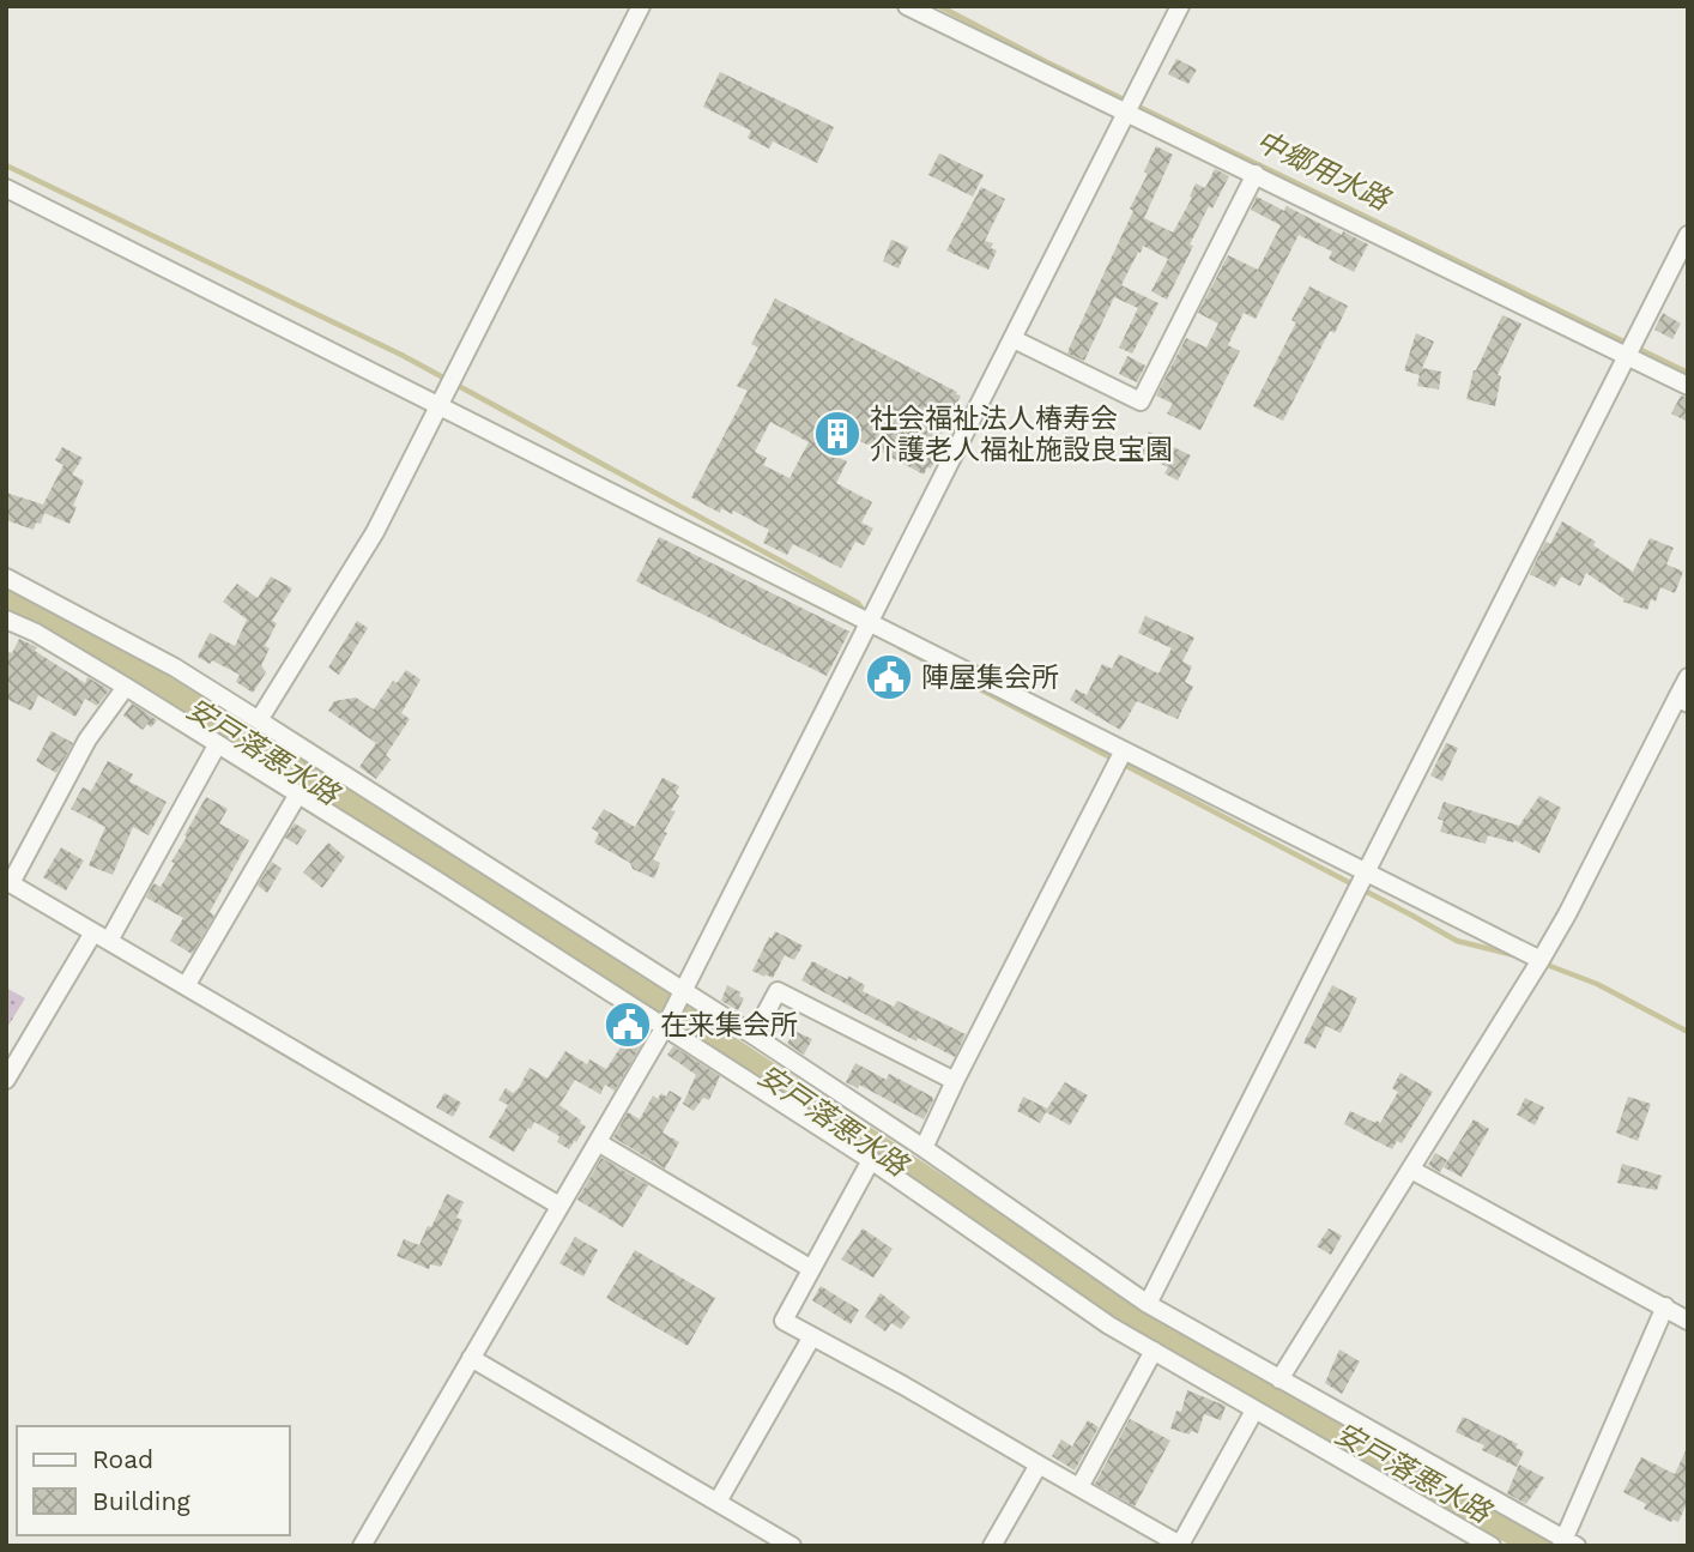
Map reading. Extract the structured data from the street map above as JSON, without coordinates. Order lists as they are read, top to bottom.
{
  "water": ["中郷用水路", "安戸落悪水路"],
  "places": {
    "building": ["社会福祉法人椿寿会 介護老人福祉施設良宝園"],
    "public building": ["陣屋集会所", "在来集会所"]
  },
  "legend": ["Road", "Building"]
}
